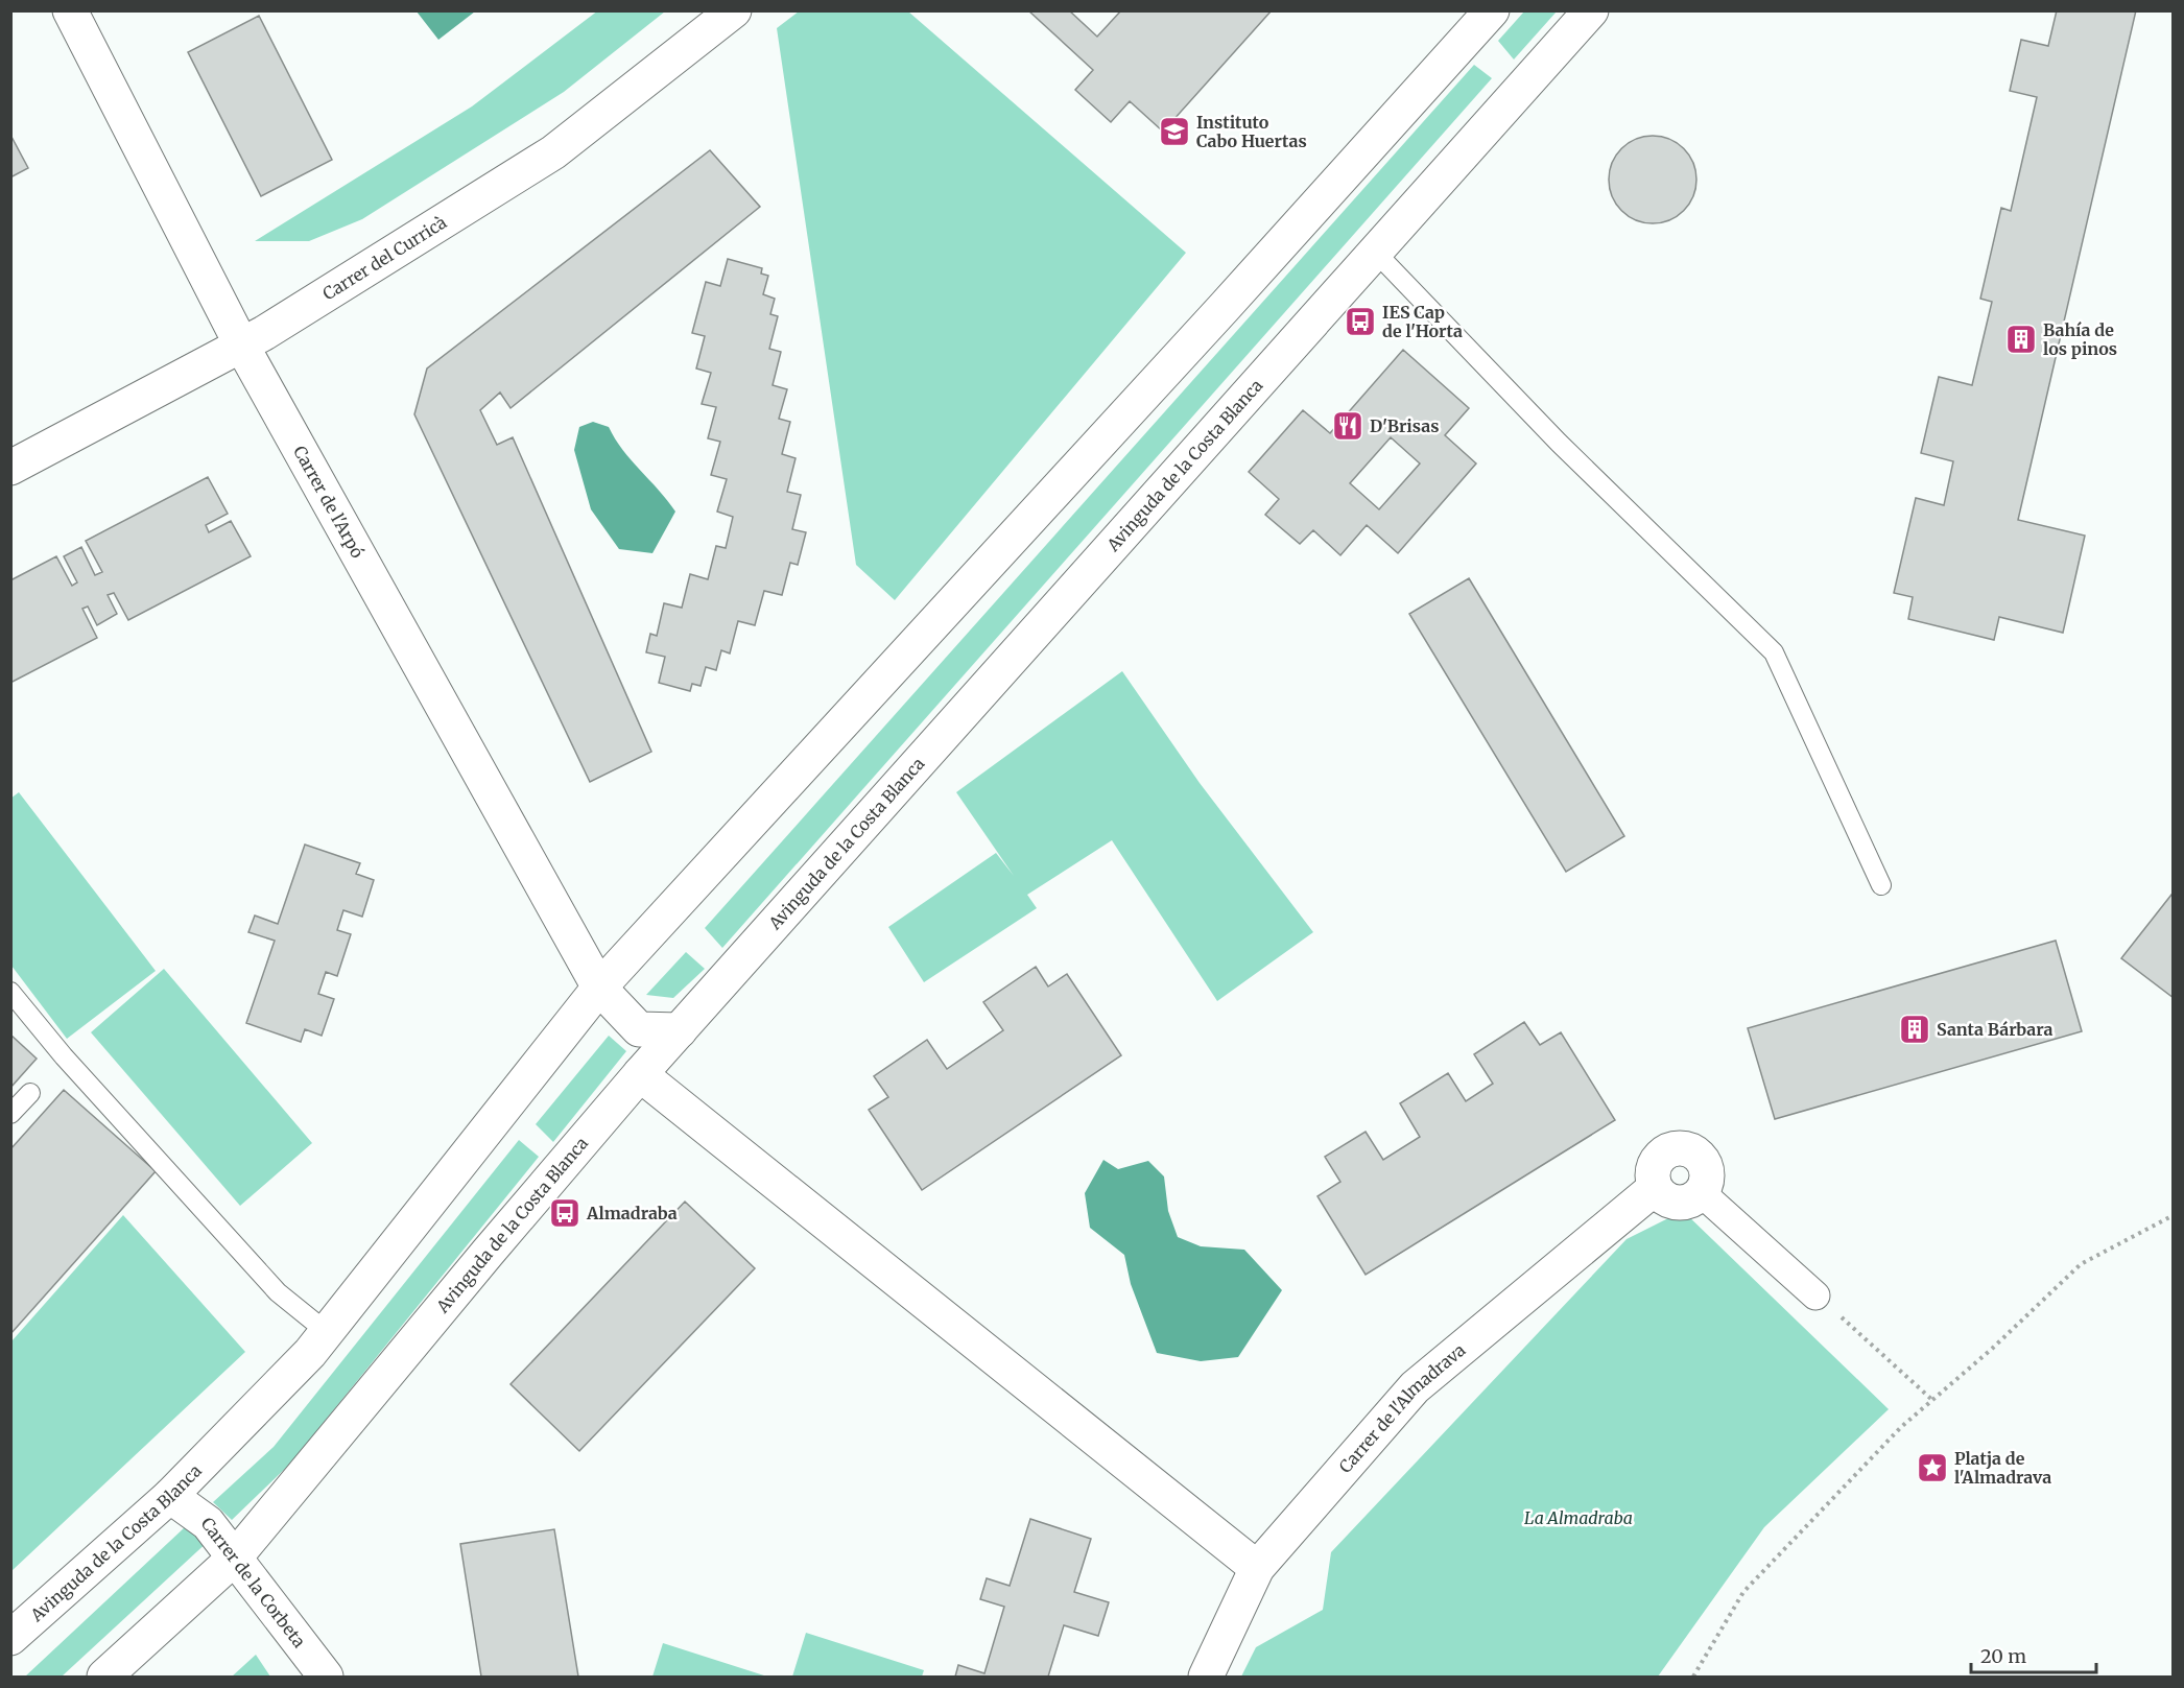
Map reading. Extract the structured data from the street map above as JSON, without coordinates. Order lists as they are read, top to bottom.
{
  "streets": {
    "street": [
      "Carrer del Curricà",
      "Avinguda de la Costa Blanca",
      "Carrer de l'Arpó",
      "Carrer de l'Almadrava",
      "Carrer de la Corbeta"
    ]
  },
  "crossings": [
    ["Carrer del Curricà", "Carrer de l'Arpó"],
    ["Avinguda de la Costa Blanca", "Carrer de l'Arpó"],
    ["Avinguda de la Costa Blanca", "Carrer de la Corbeta"]
  ],
  "parks": ["La Almadraba"],
  "places": {
    "school or university": ["Instituto Cabo Huertas"],
    "bus stop": ["IES Cap de l'Horta", "Almadraba"],
    "building": ["Bahía de los pinos", "Santa Bárbara"],
    "restaurant": ["D'Brisas"],
    "place": ["Platja de l'Almadrava"]
  },
  "scale_bar": "20 m"
}
